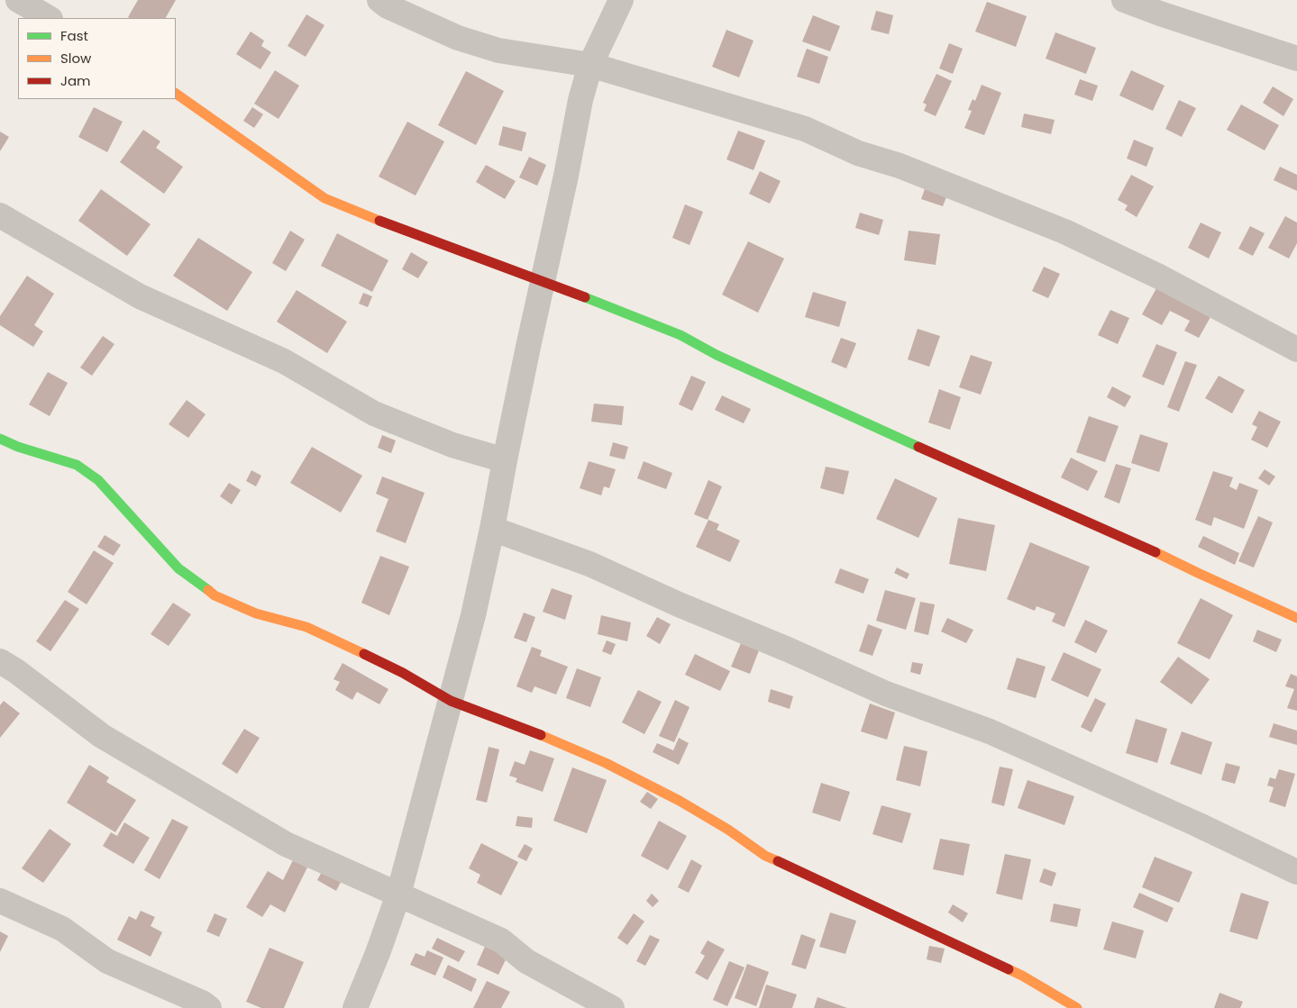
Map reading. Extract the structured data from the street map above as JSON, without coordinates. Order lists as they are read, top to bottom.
{
  "legend": ["Fast", "Slow", "Jam"]
}
